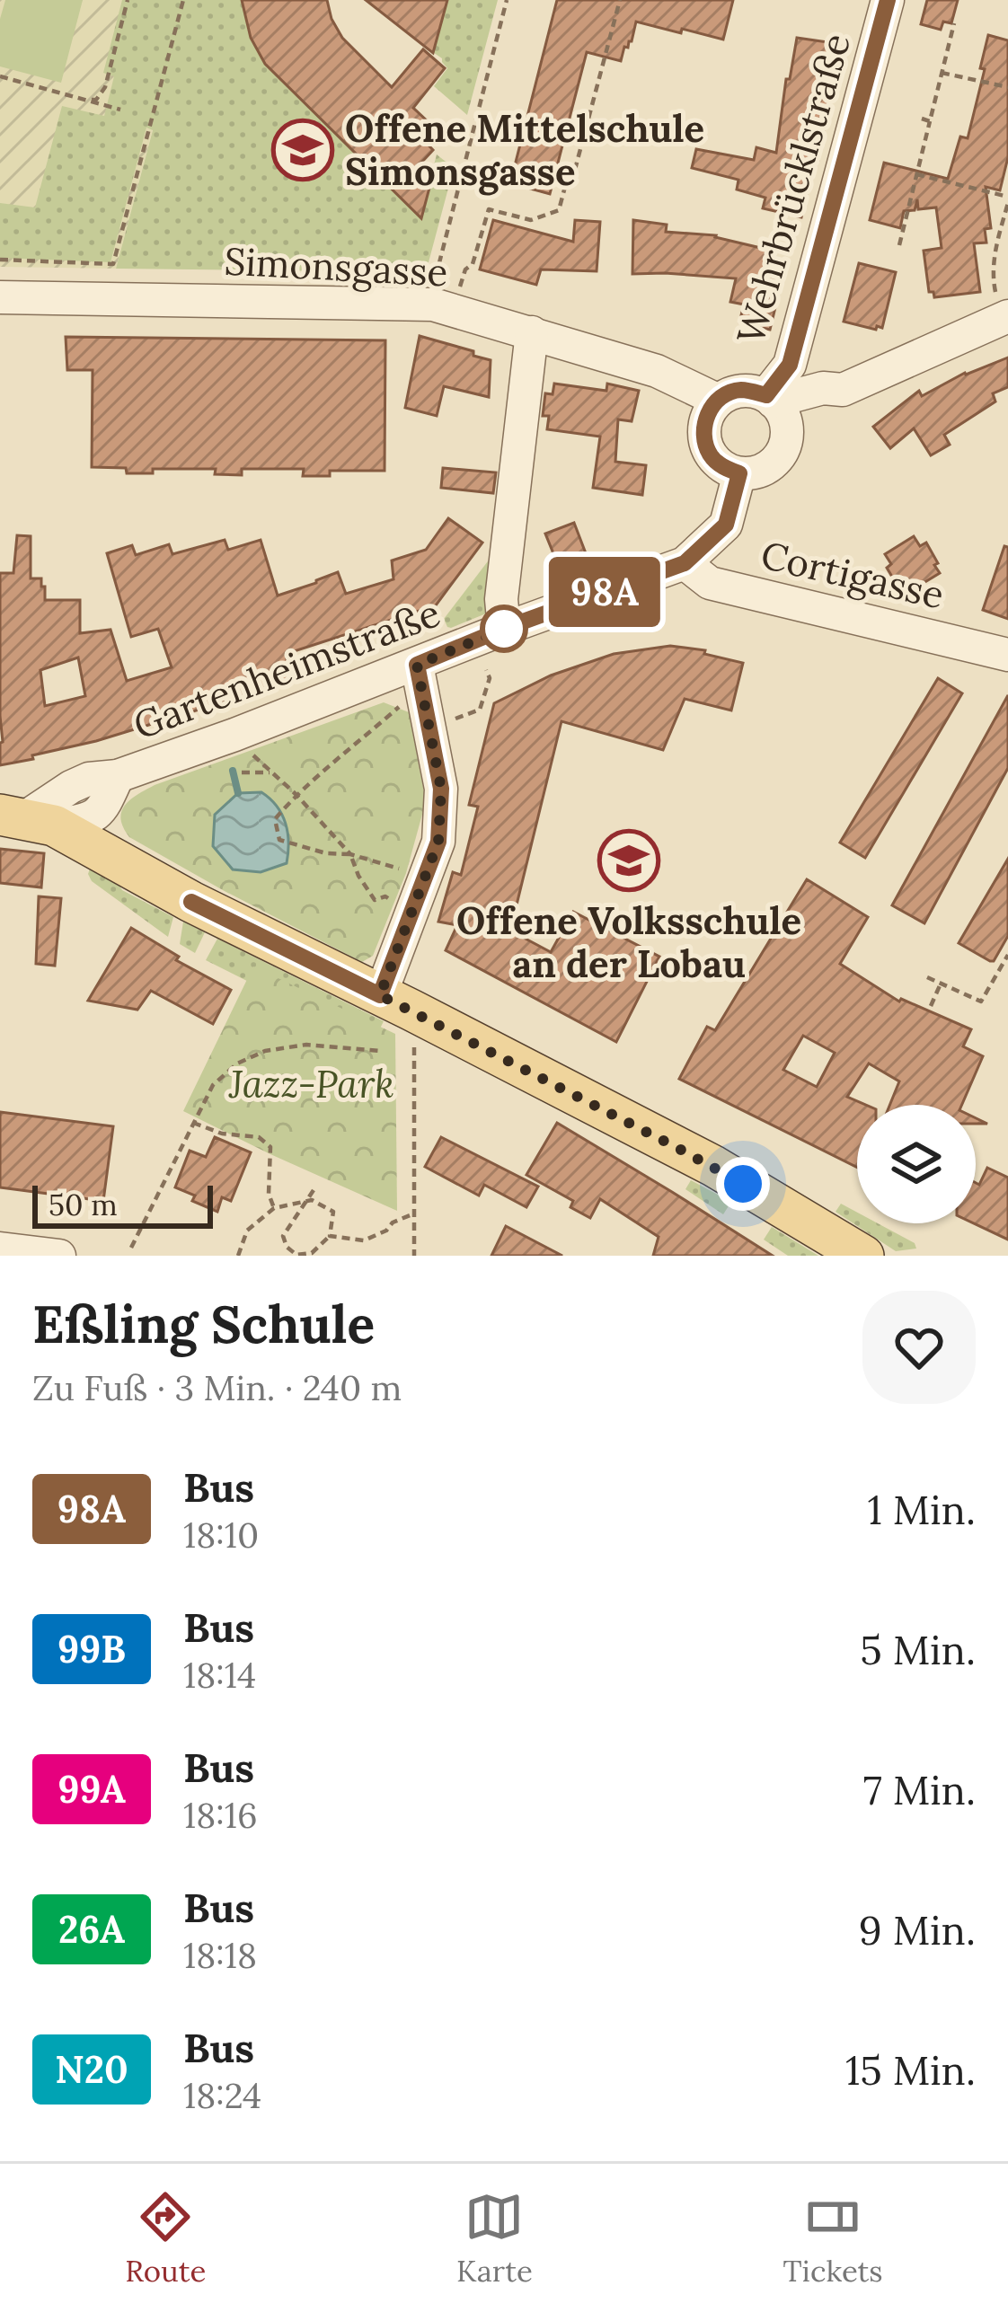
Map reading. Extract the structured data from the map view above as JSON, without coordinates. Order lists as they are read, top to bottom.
{
  "streets": {
    "street": [
      "Wehrbrücklstraße",
      "Simonsgasse",
      "Cortigasse",
      "Gartenheimstraße"
    ]
  },
  "crossings": [
    ["Wehrbrücklstraße", "Simonsgasse"],
    ["Wehrbrücklstraße", "Gartenheimstraße"],
    ["Simonsgasse", "Gartenheimstraße"],
    ["Cortigasse", "Gartenheimstraße"]
  ],
  "parks": ["Jazz-Park"],
  "places": {
    "school or university": ["Offene Mittelschule Simonsgasse", "Offene Volksschule an der Lobau"]
  },
  "lines": ["bus line 98A"],
  "scale_bar": "50 m",
  "page": {
    "on_map": "98A",
    "scale": "50 m",
    "heading": ["Eßling Schule", "Zu Fuß · 3 Min. · 240 m"],
    "list": [
      {
        "mark": "98A",
        "name": "Bus",
        "note": "18:10",
        "value": "1 Min."
      },
      {
        "mark": "99B",
        "name": "Bus",
        "note": "18:14",
        "value": "5 Min."
      },
      {
        "mark": "99A",
        "name": "Bus",
        "note": "18:16",
        "value": "7 Min."
      },
      {
        "mark": "26A",
        "name": "Bus",
        "note": "18:18",
        "value": "9 Min."
      },
      {
        "mark": "N20",
        "name": "Bus",
        "note": "18:24",
        "value": "15 Min."
      }
    ],
    "tabs": ["Route", "Karte", "Tickets"]
  }
}
